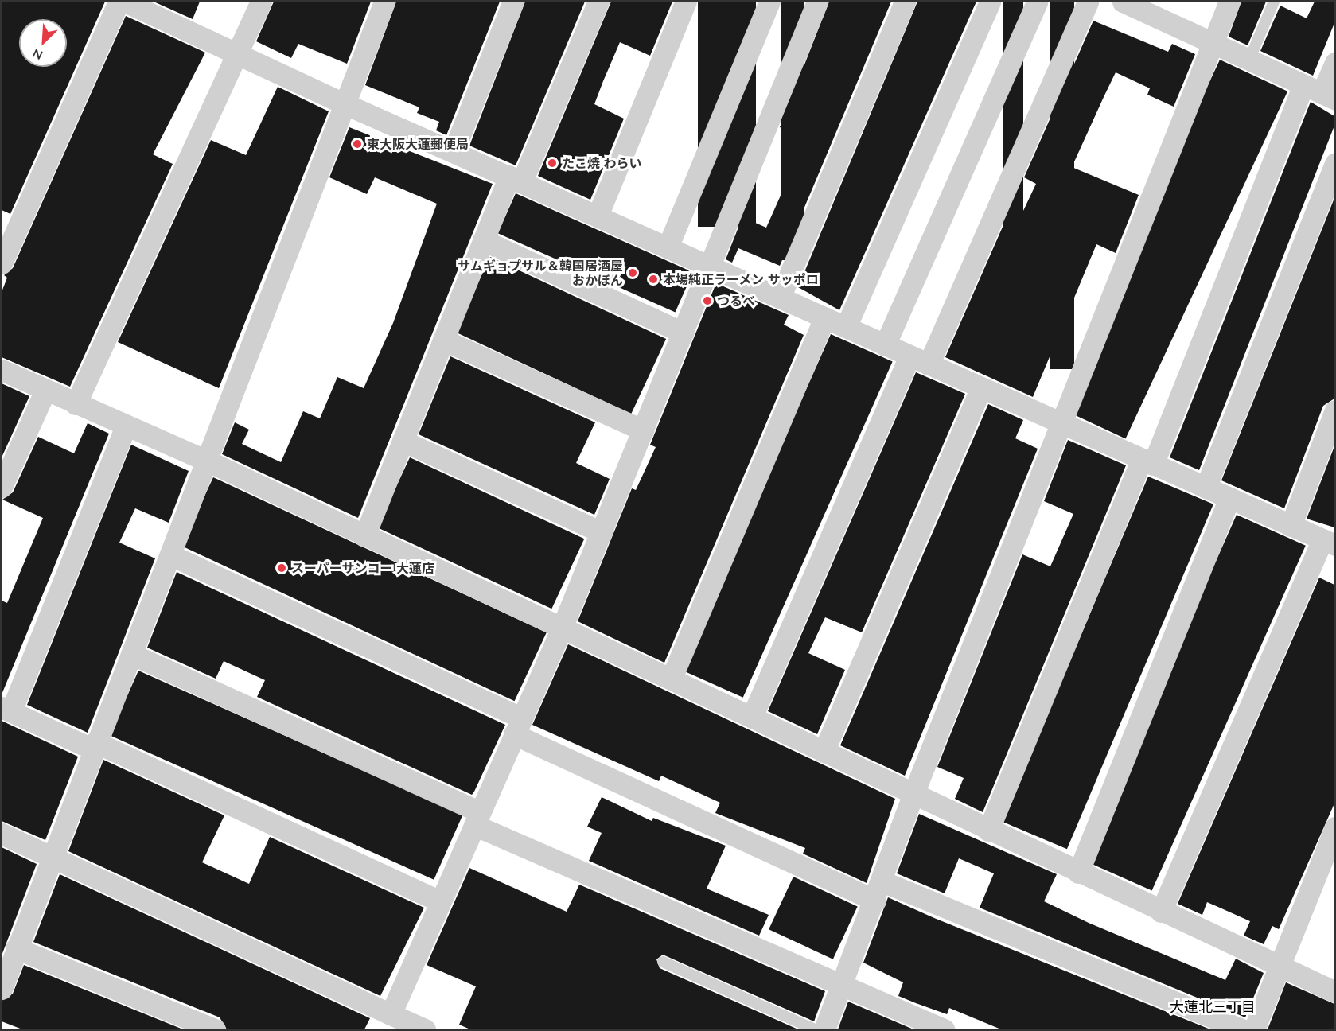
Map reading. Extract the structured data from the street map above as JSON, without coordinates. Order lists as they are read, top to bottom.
{
  "districts": ["大蓮北三丁目"],
  "places": [
    "東大阪大蓮郵便局",
    "たこ焼 わらい",
    "サムギョプサル＆韓国居酒屋 おかぽん",
    "本場純正ラーメン サッポロ",
    "つるべ",
    "スーパーサンコー 大蓮店"
  ],
  "north": "bottom left"
}
